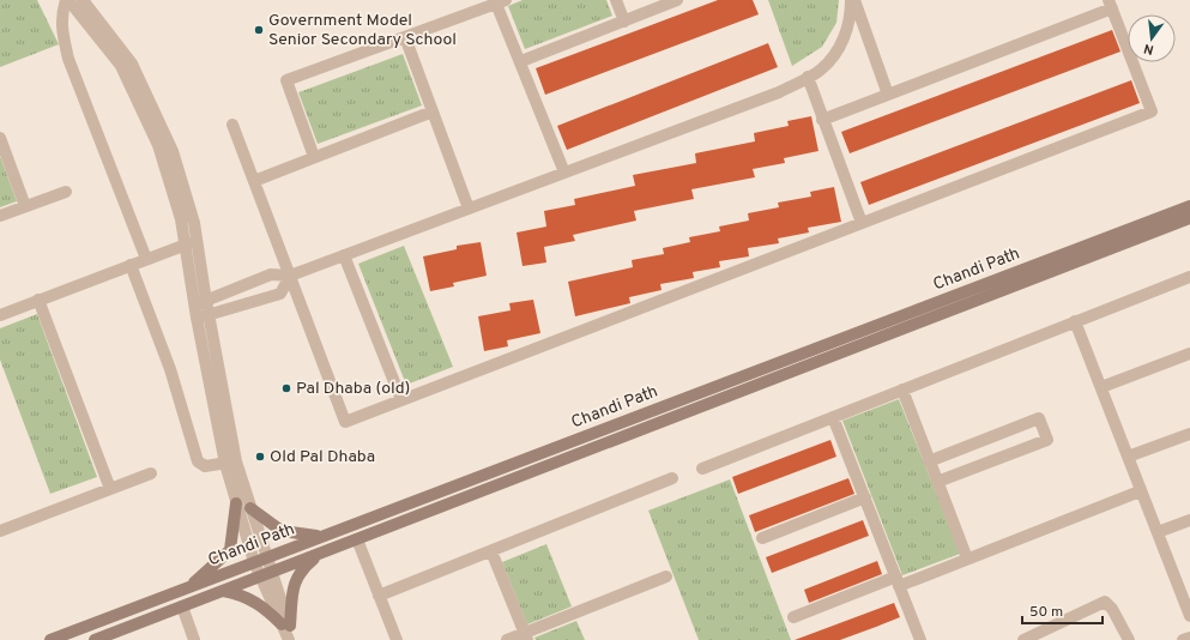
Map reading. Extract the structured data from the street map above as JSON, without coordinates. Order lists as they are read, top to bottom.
{
  "streets": {
    "main road": ["Chandi Path"]
  },
  "places": ["Government Model Senior Secondary School", "Pal Dhaba (old)", "Old Pal Dhaba"],
  "scale_bar": "50 m",
  "north": "bottom"
}
